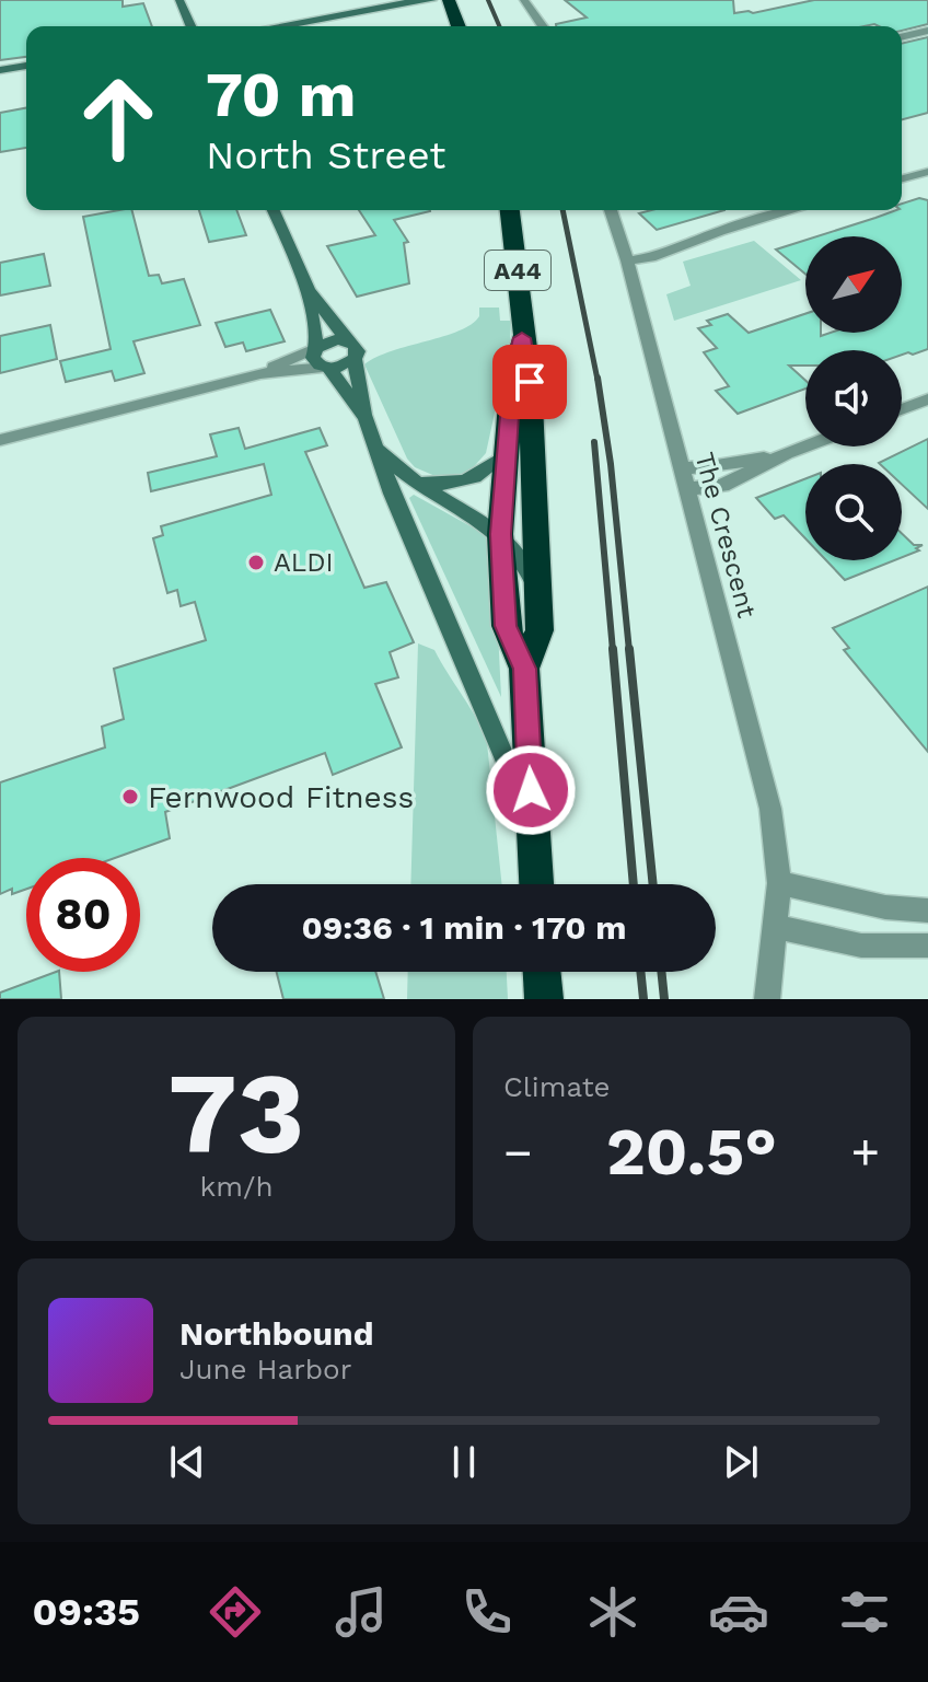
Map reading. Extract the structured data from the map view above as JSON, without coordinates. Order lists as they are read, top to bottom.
{
  "streets": {
    "highway": ["A44"],
    "street": ["The Crescent"]
  },
  "places": ["ALDI", "Fernwood Fitness"],
  "north": "top right",
  "page": {
    "turn": ["70 m", "North Street"],
    "limit": "80",
    "trip": "09:36 · 1 min · 170 m",
    "tile": [
      ["73", "km/h"],
      "Climate"
    ],
    "heat": ["−", "20.5°", "+"],
    "song": ["Northbound", "June Harbor"],
    "tabs": "09:35"
  }
}
